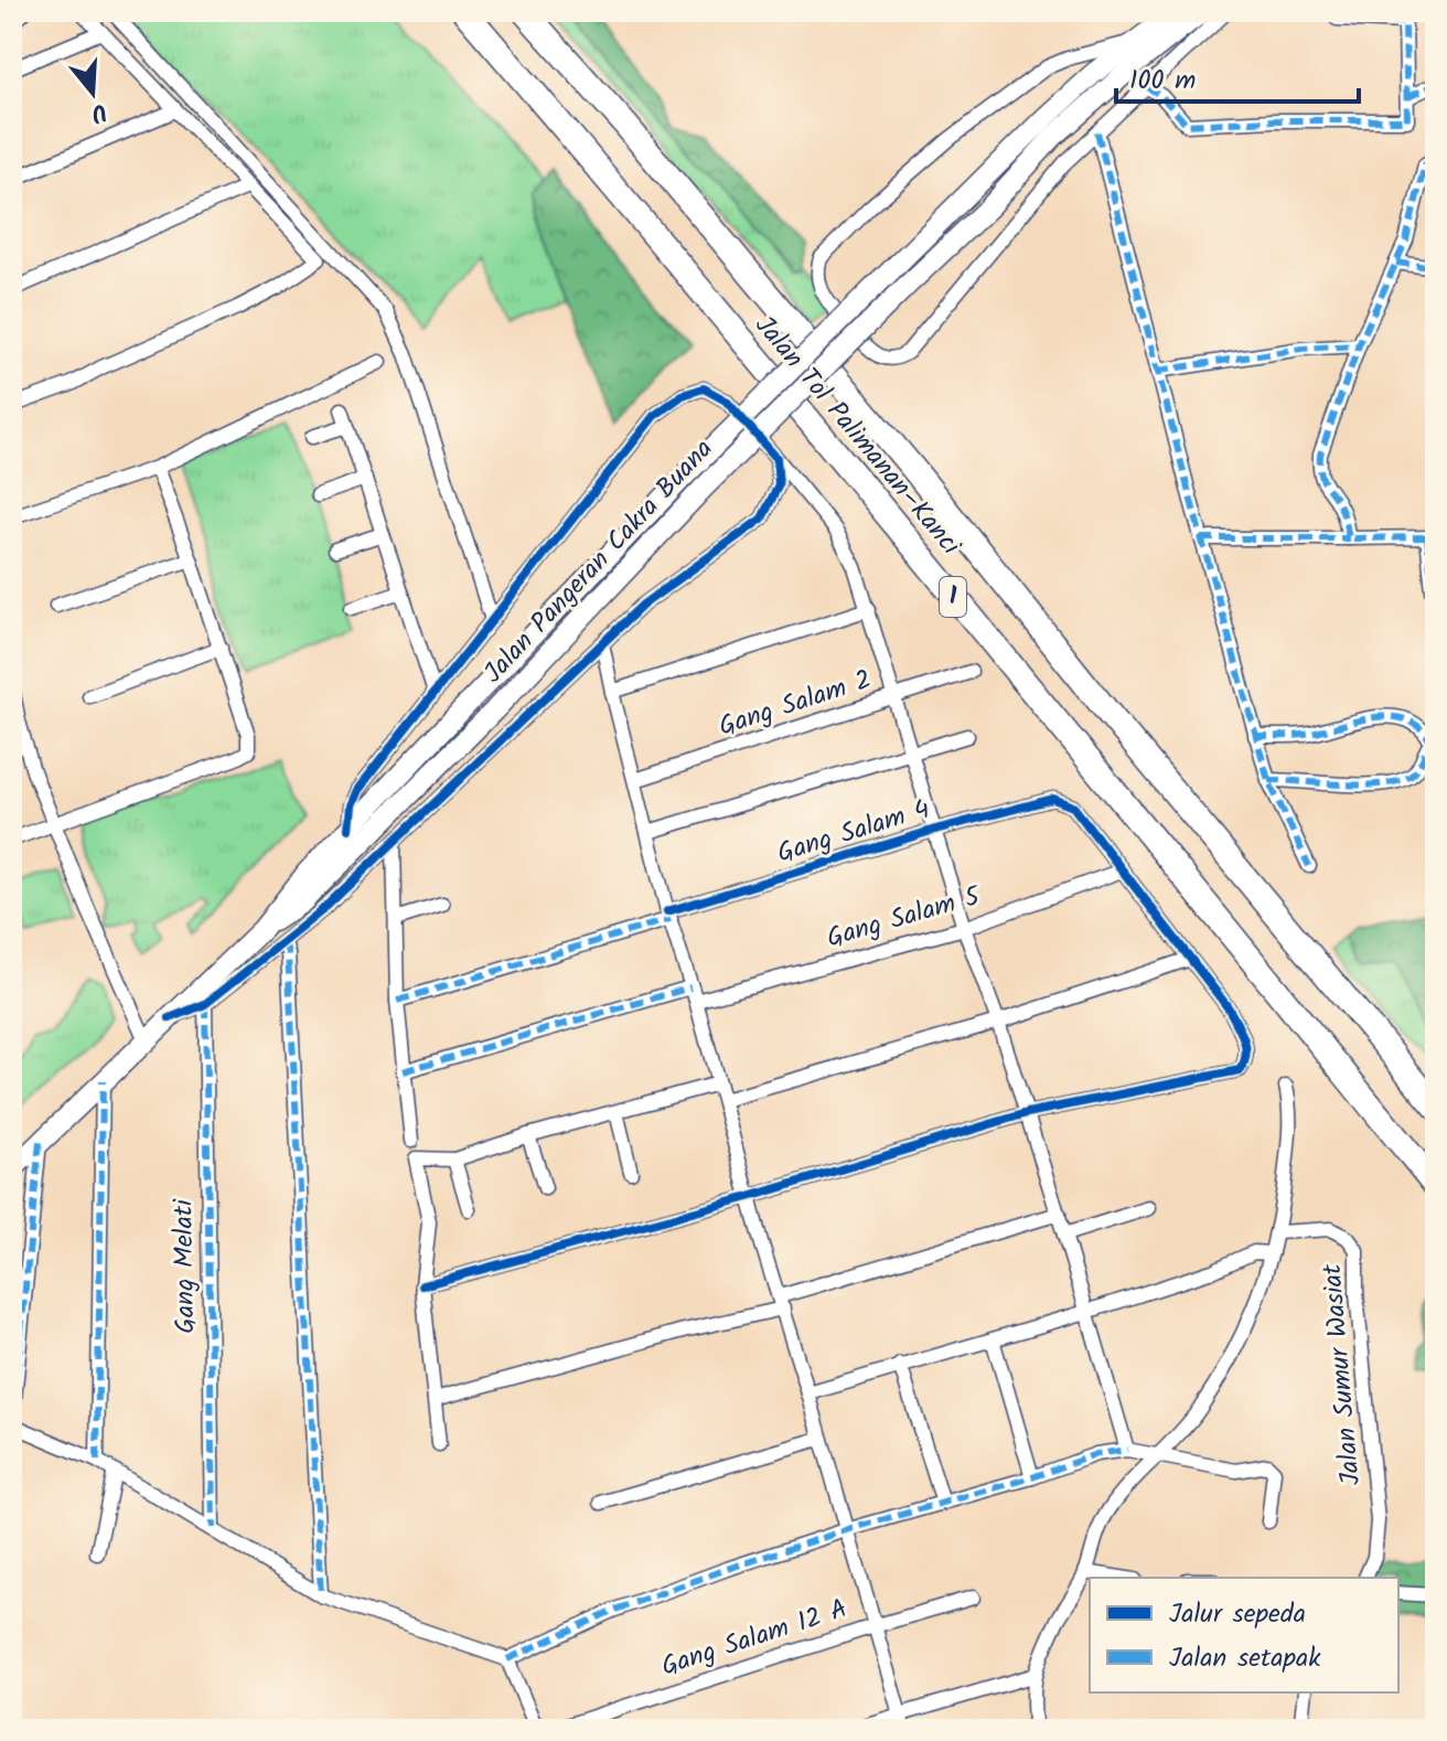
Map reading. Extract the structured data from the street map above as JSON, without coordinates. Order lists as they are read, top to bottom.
{
  "streets": {
    "highway": ["Jalan Tol Palimanan–Kanci", "1"],
    "main road": ["Jalan Pangeran Cakra Buana"],
    "street": [
      "Gang Salam 2",
      "Gang Salam 4",
      "Gang Salam 5",
      "Gang Melati",
      "Jalan Sumur Wasiat",
      "Gang Salam 12 A"
    ]
  },
  "crossings": [
    ["Gang Salam 4", "Gang Salam 5"]
  ],
  "legend": ["Jalur sepeda", "Jalan setapak"],
  "scale_bar": "100 m",
  "north": "bottom"
}
